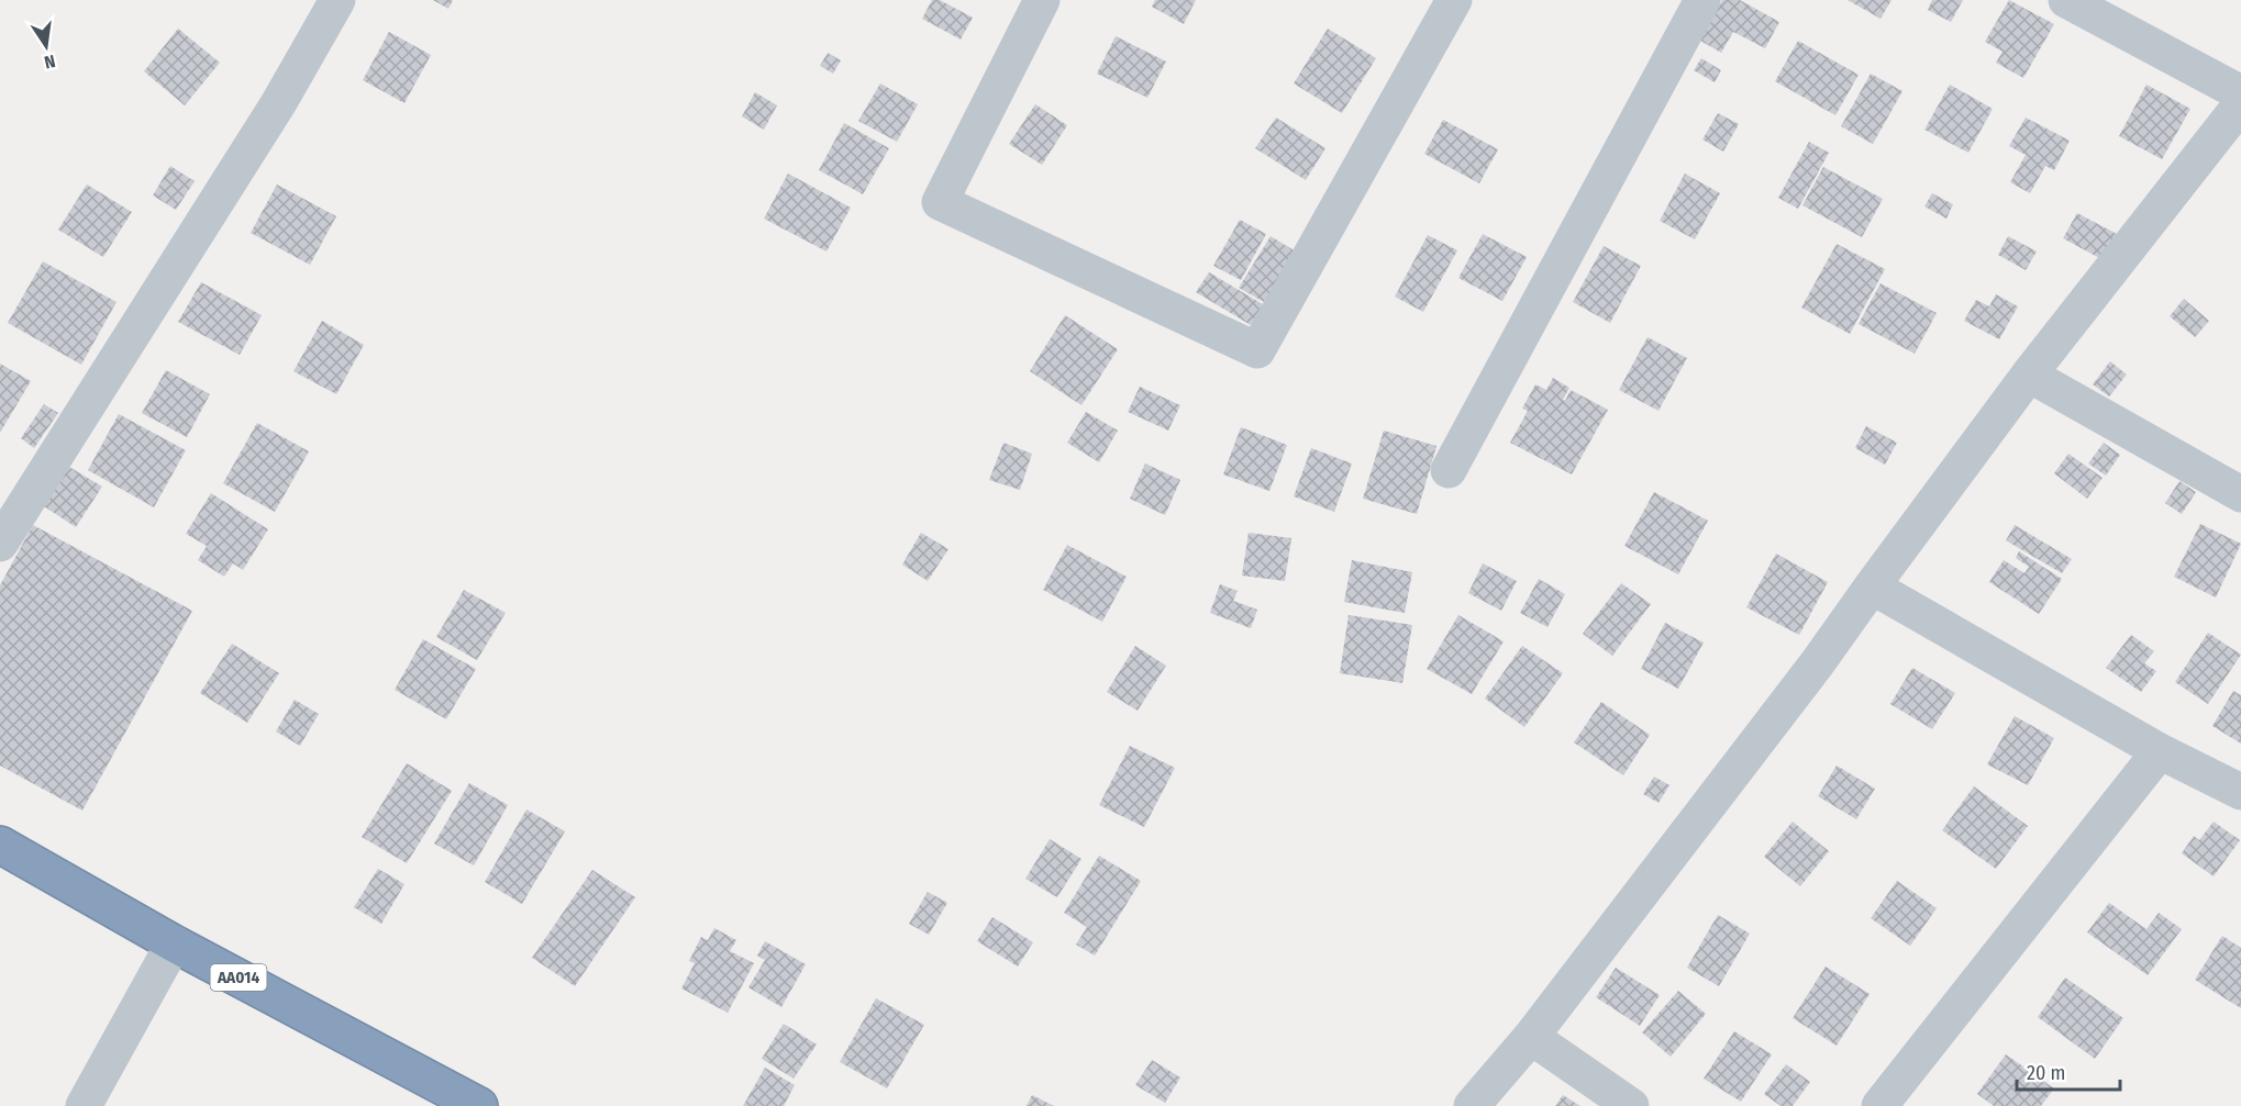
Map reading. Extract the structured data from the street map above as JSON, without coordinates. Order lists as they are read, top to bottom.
{
  "streets": {
    "highway": ["AA014"]
  },
  "scale_bar": "20 m",
  "north": "bottom"
}
